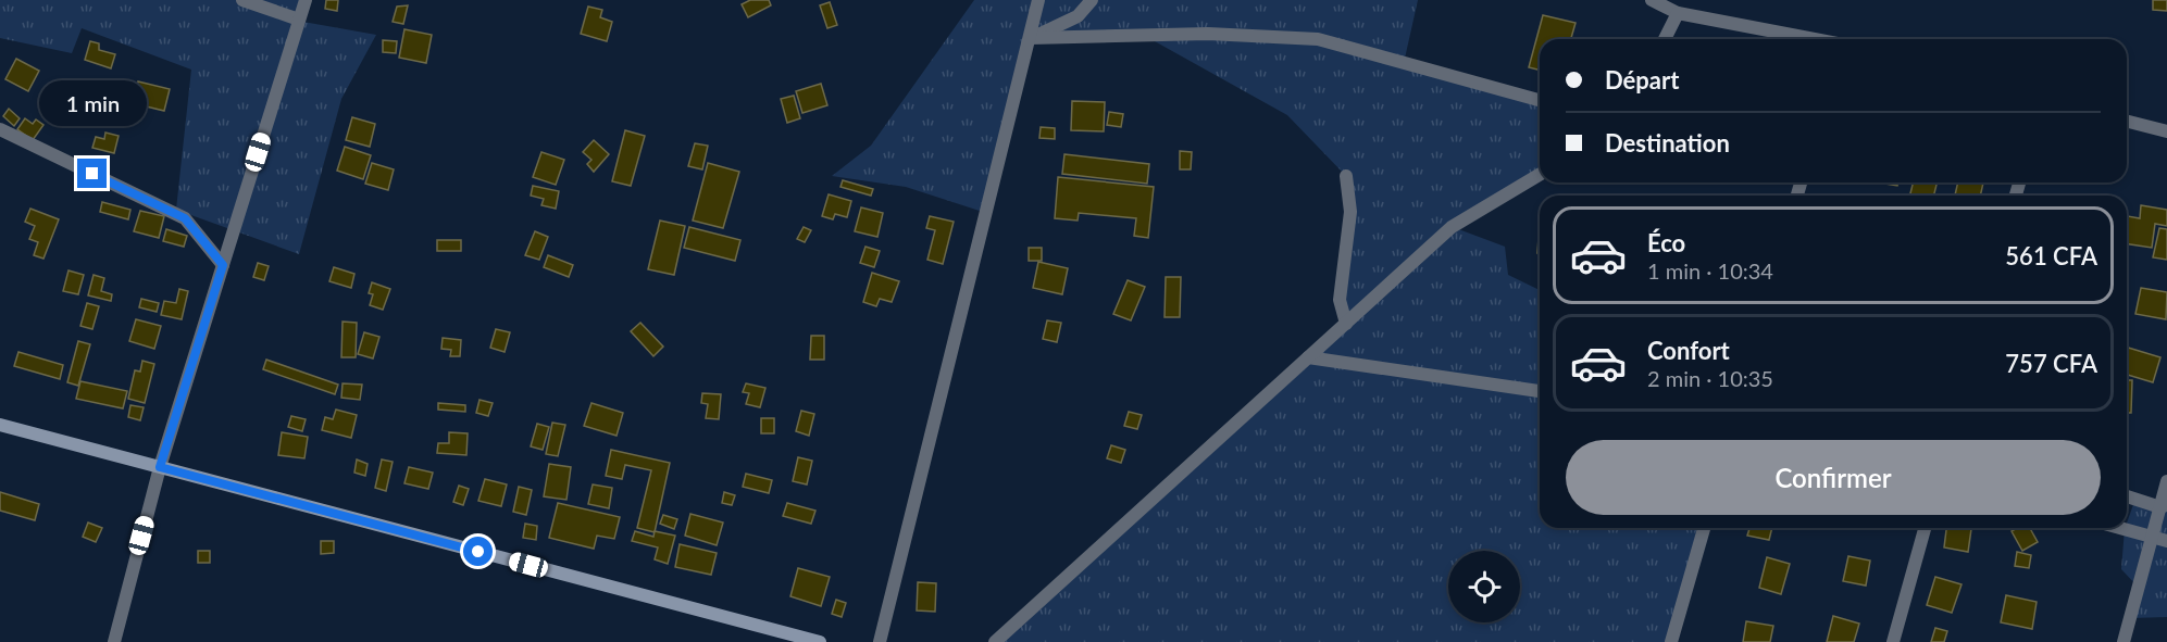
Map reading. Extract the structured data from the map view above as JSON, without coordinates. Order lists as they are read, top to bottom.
{
  "page": {
    "banner": ["Départ", "Destination"],
    "bubble": "1 min",
    "list": [
      {
        "name": "Éco",
        "note": "1 min · 10:34",
        "value": "561 CFA"
      },
      {
        "name": "Confort",
        "note": "2 min · 10:35",
        "value": "757 CFA"
      }
    ],
    "buttons": "Confirmer"
  }
}
